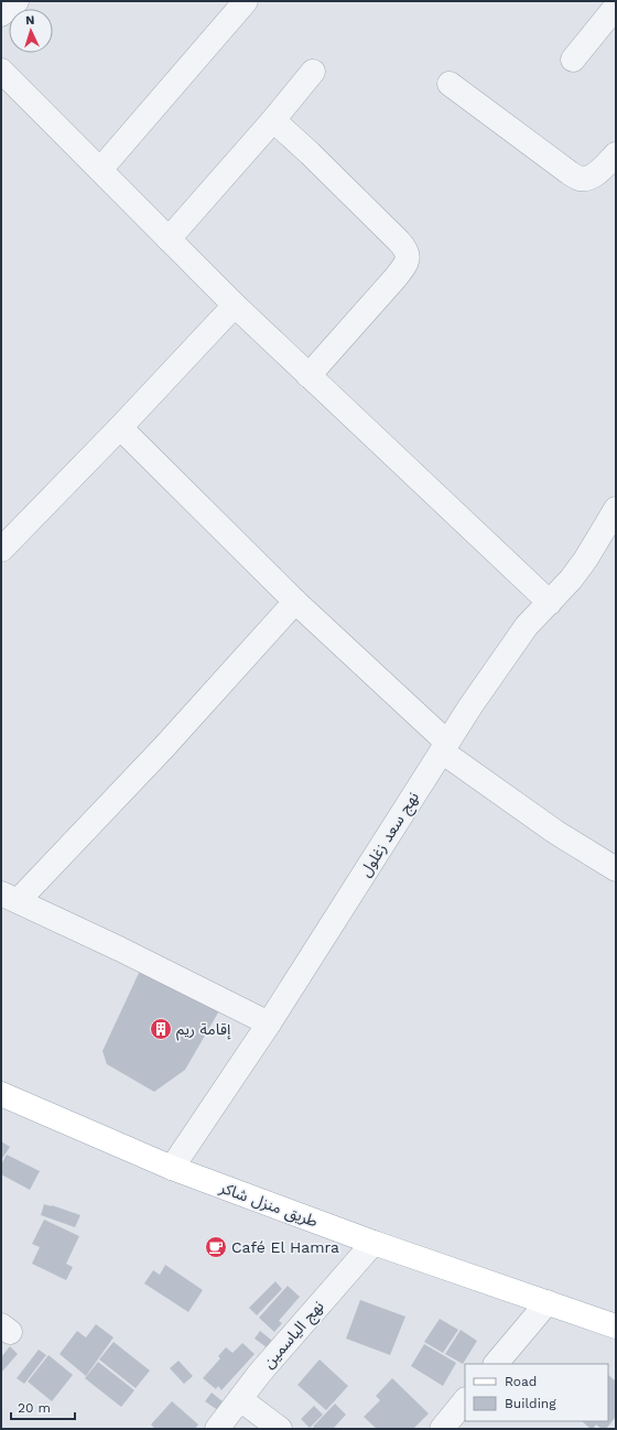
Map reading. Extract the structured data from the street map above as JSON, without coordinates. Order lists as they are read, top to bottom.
{
  "streets": {
    "main road": ["طريق منزل شاكر"],
    "street": ["نهج سعد زغلول", "نهج الياسمين"]
  },
  "crossings": [
    ["نهج سعد زغلول", "طريق منزل شاكر"],
    ["طريق منزل شاكر", "نهج الياسمين"]
  ],
  "places": {
    "building": ["إقامة ريم"],
    "cafe": ["Café El Hamra"]
  },
  "legend": ["Road", "Building"],
  "scale_bar": "20 m",
  "north": "top"
}
